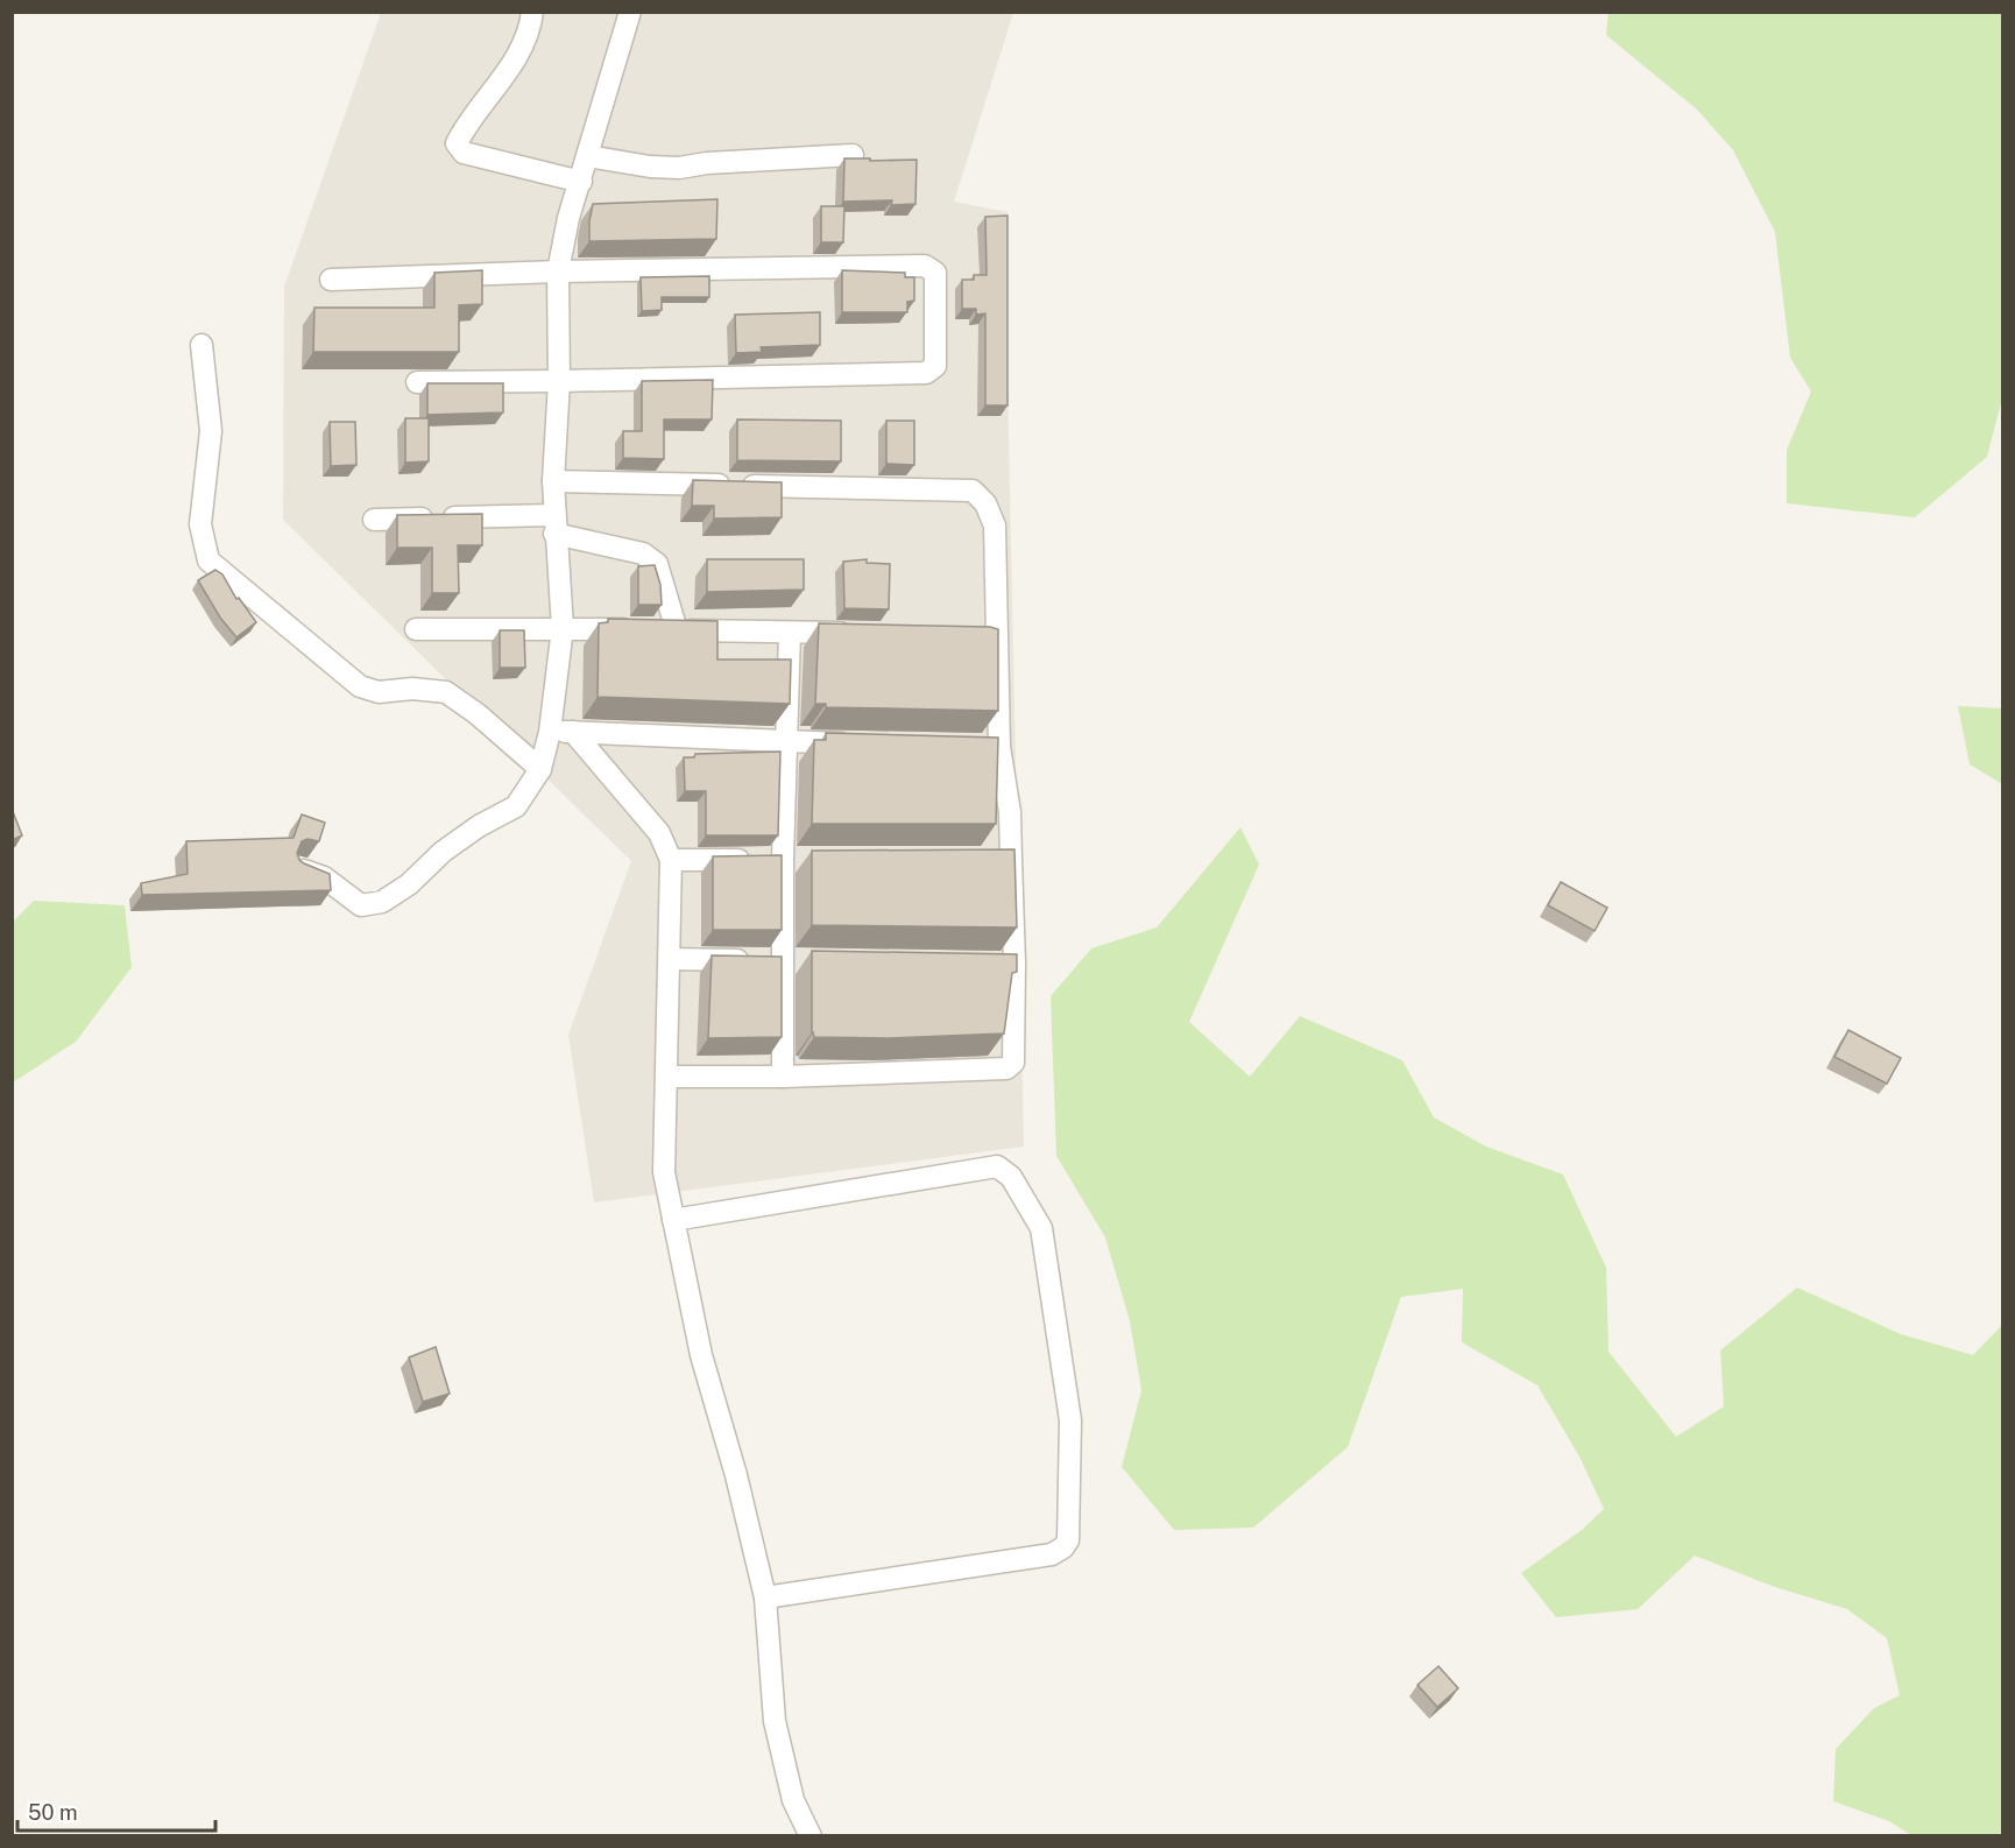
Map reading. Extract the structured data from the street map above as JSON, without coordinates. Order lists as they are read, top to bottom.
{
  "scale_bar": "50 m"
}
